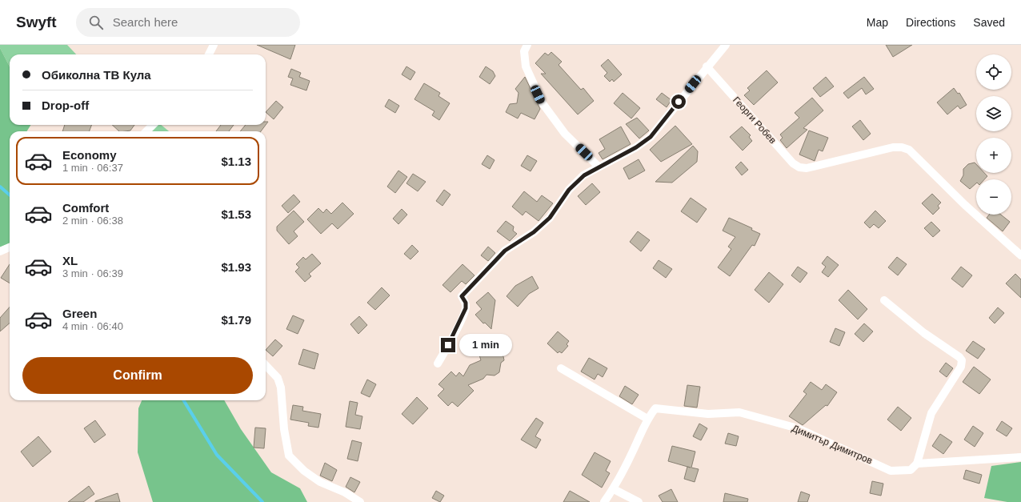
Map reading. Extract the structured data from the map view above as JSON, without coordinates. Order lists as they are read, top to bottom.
{
  "streets": {
    "street": ["Георги Робев", "Димитър Димитров"]
  },
  "page": {
    "header": "Swyft",
    "search": "Search here",
    "nav": ["Map", "Directions", "Saved"],
    "map_buttons": ["+", "−"],
    "banner": ["Обиколна ТВ Кула", "Drop-off"],
    "list": [
      {
        "name": "Economy",
        "note": "1 min · 06:37",
        "value": "$1.13"
      },
      {
        "name": "Comfort",
        "note": "2 min · 06:38",
        "value": "$1.53"
      },
      {
        "name": "XL",
        "note": "3 min · 06:39",
        "value": "$1.93"
      },
      {
        "name": "Green",
        "note": "4 min · 06:40",
        "value": "$1.79"
      }
    ],
    "bubble": "1 min",
    "buttons": "Confirm"
  }
}
